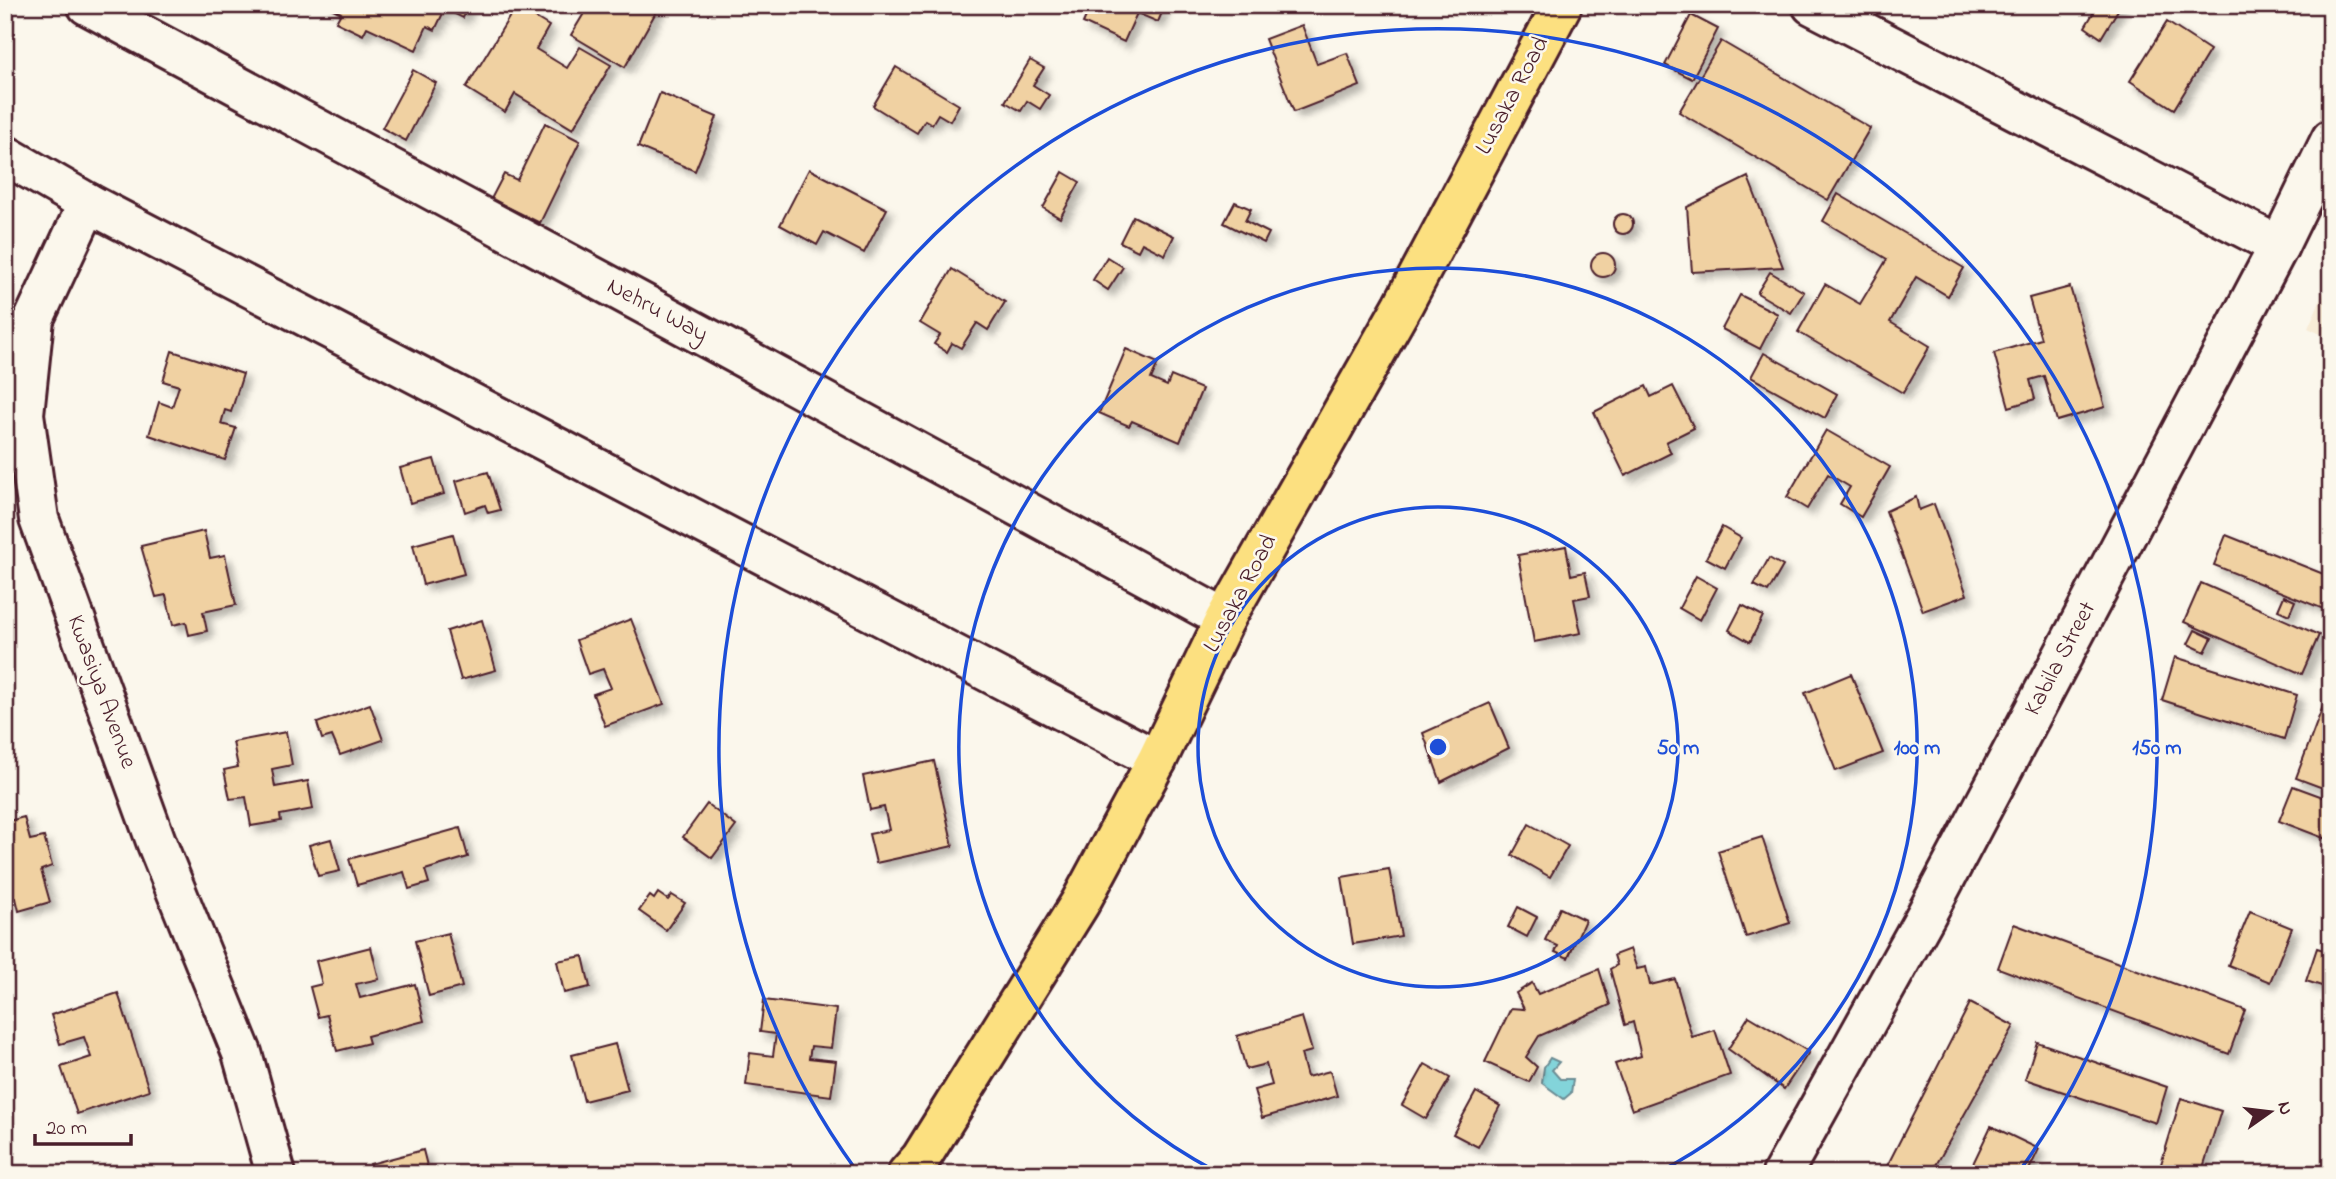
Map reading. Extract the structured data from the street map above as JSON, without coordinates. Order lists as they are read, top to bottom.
{
  "streets": {
    "highway": ["Lusaka Road"],
    "street": ["Nehru Way", "Kabila Street", "Kwasiya Avenue"]
  },
  "crossings": [
    ["Lusaka Road", "Nehru Way"]
  ],
  "scale_bar": "20 m",
  "north": "right",
  "rings": ["50 m", "100 m", "150 m"]
}
